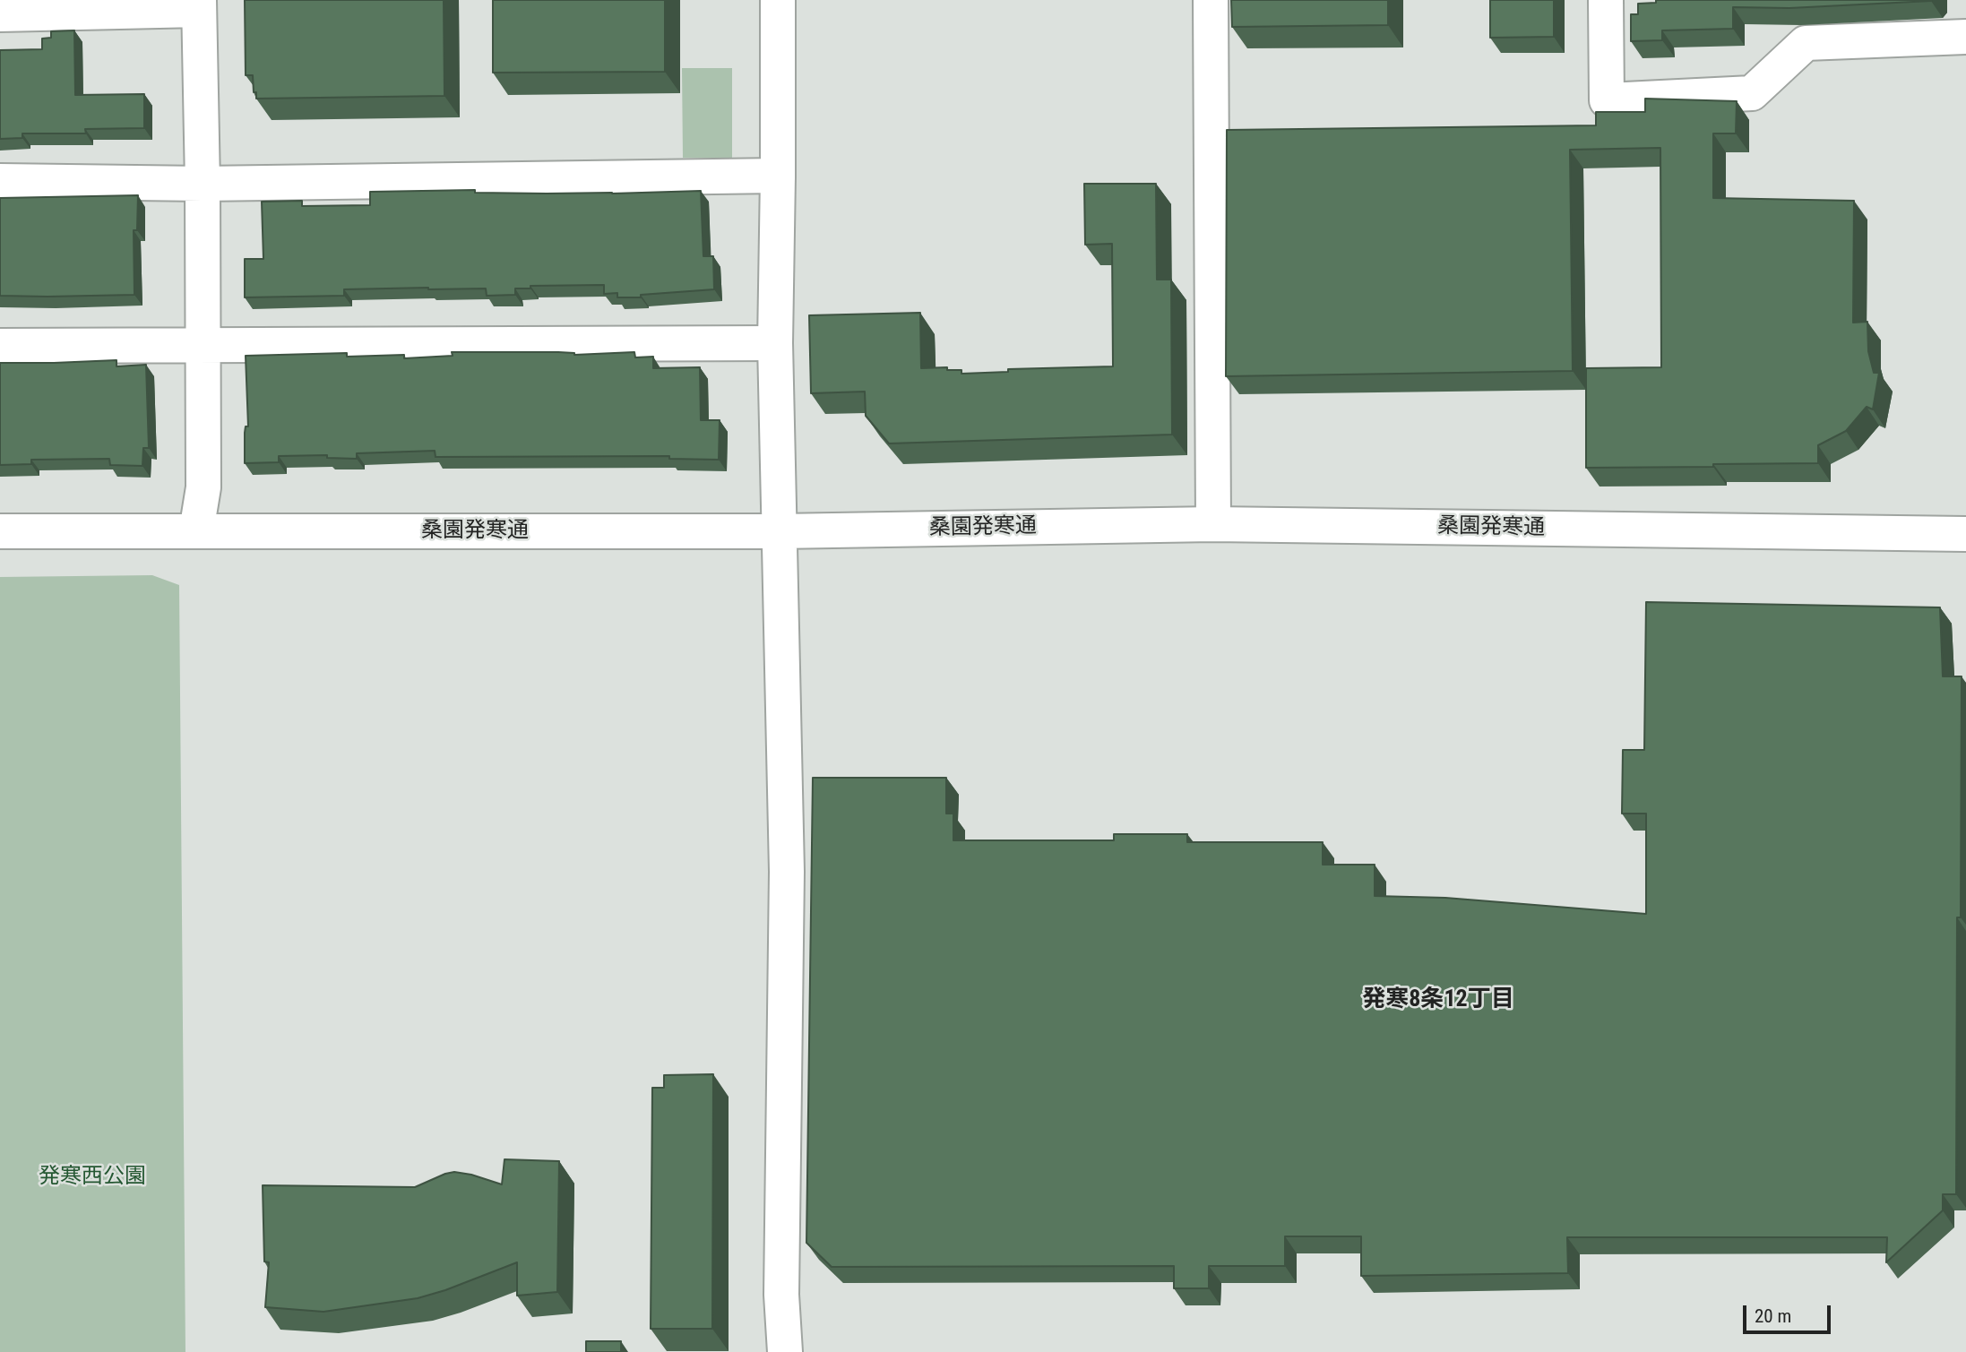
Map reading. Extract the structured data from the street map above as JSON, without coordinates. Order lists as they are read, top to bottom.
{
  "streets": {
    "street": ["桑園発寒通"]
  },
  "districts": ["発寒8条12丁目"],
  "parks": ["発寒西公園"],
  "scale_bar": "20 m"
}
